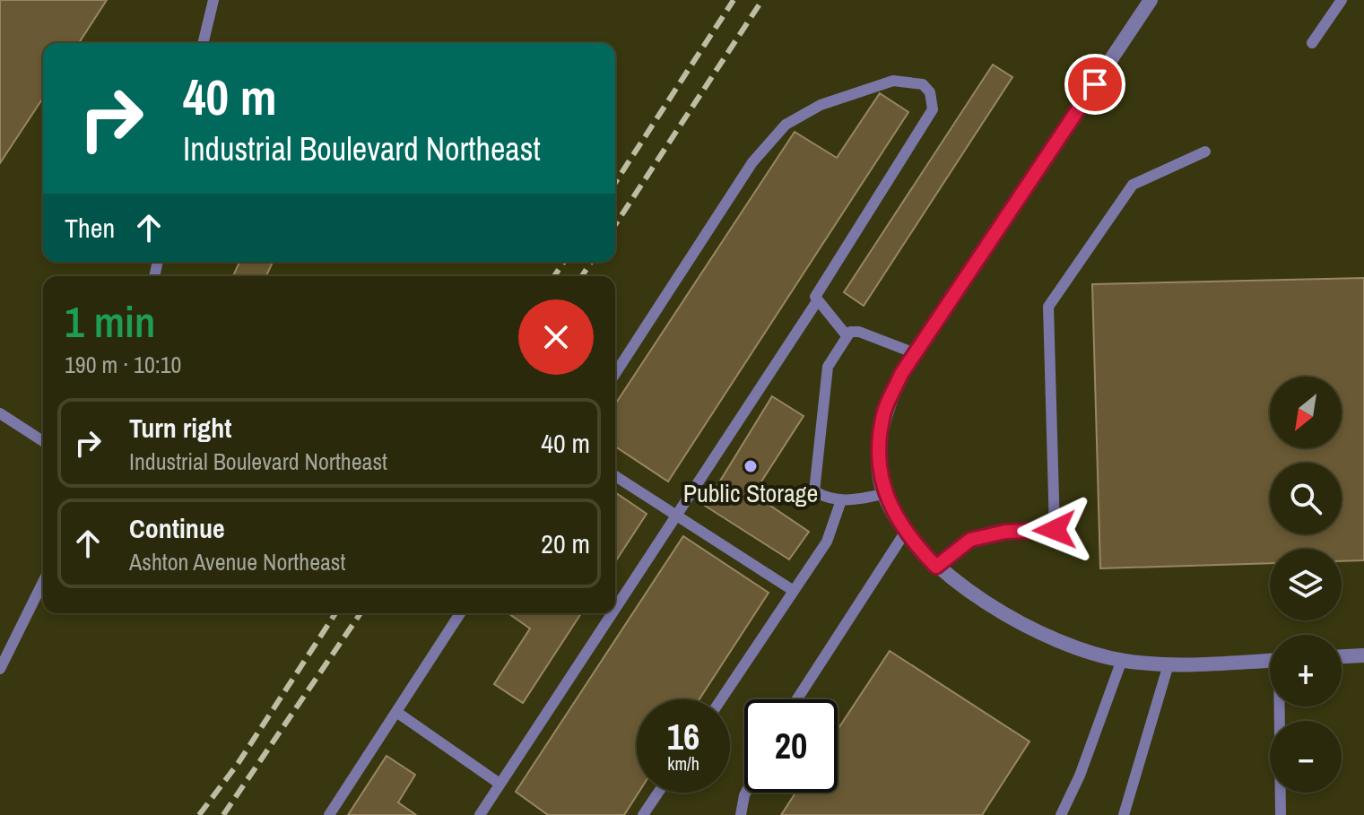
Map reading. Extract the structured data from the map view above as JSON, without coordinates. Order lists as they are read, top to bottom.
{
  "places": ["Public Storage"],
  "north": "bottom left",
  "page": {
    "turn": ["40 m", "Industrial Boulevard Northeast"],
    "then": "Then",
    "heading": ["1 min", "190 m · 10:10"],
    "map_buttons": ["+", "−"],
    "list": [
      {
        "name": "Turn right",
        "note": "Industrial Boulevard Northeast",
        "value": "40 m"
      },
      {
        "name": "Continue",
        "note": "Ashton Avenue Northeast",
        "value": "20 m"
      }
    ],
    "speed": "16 km/h",
    "limit": "20"
  }
}
